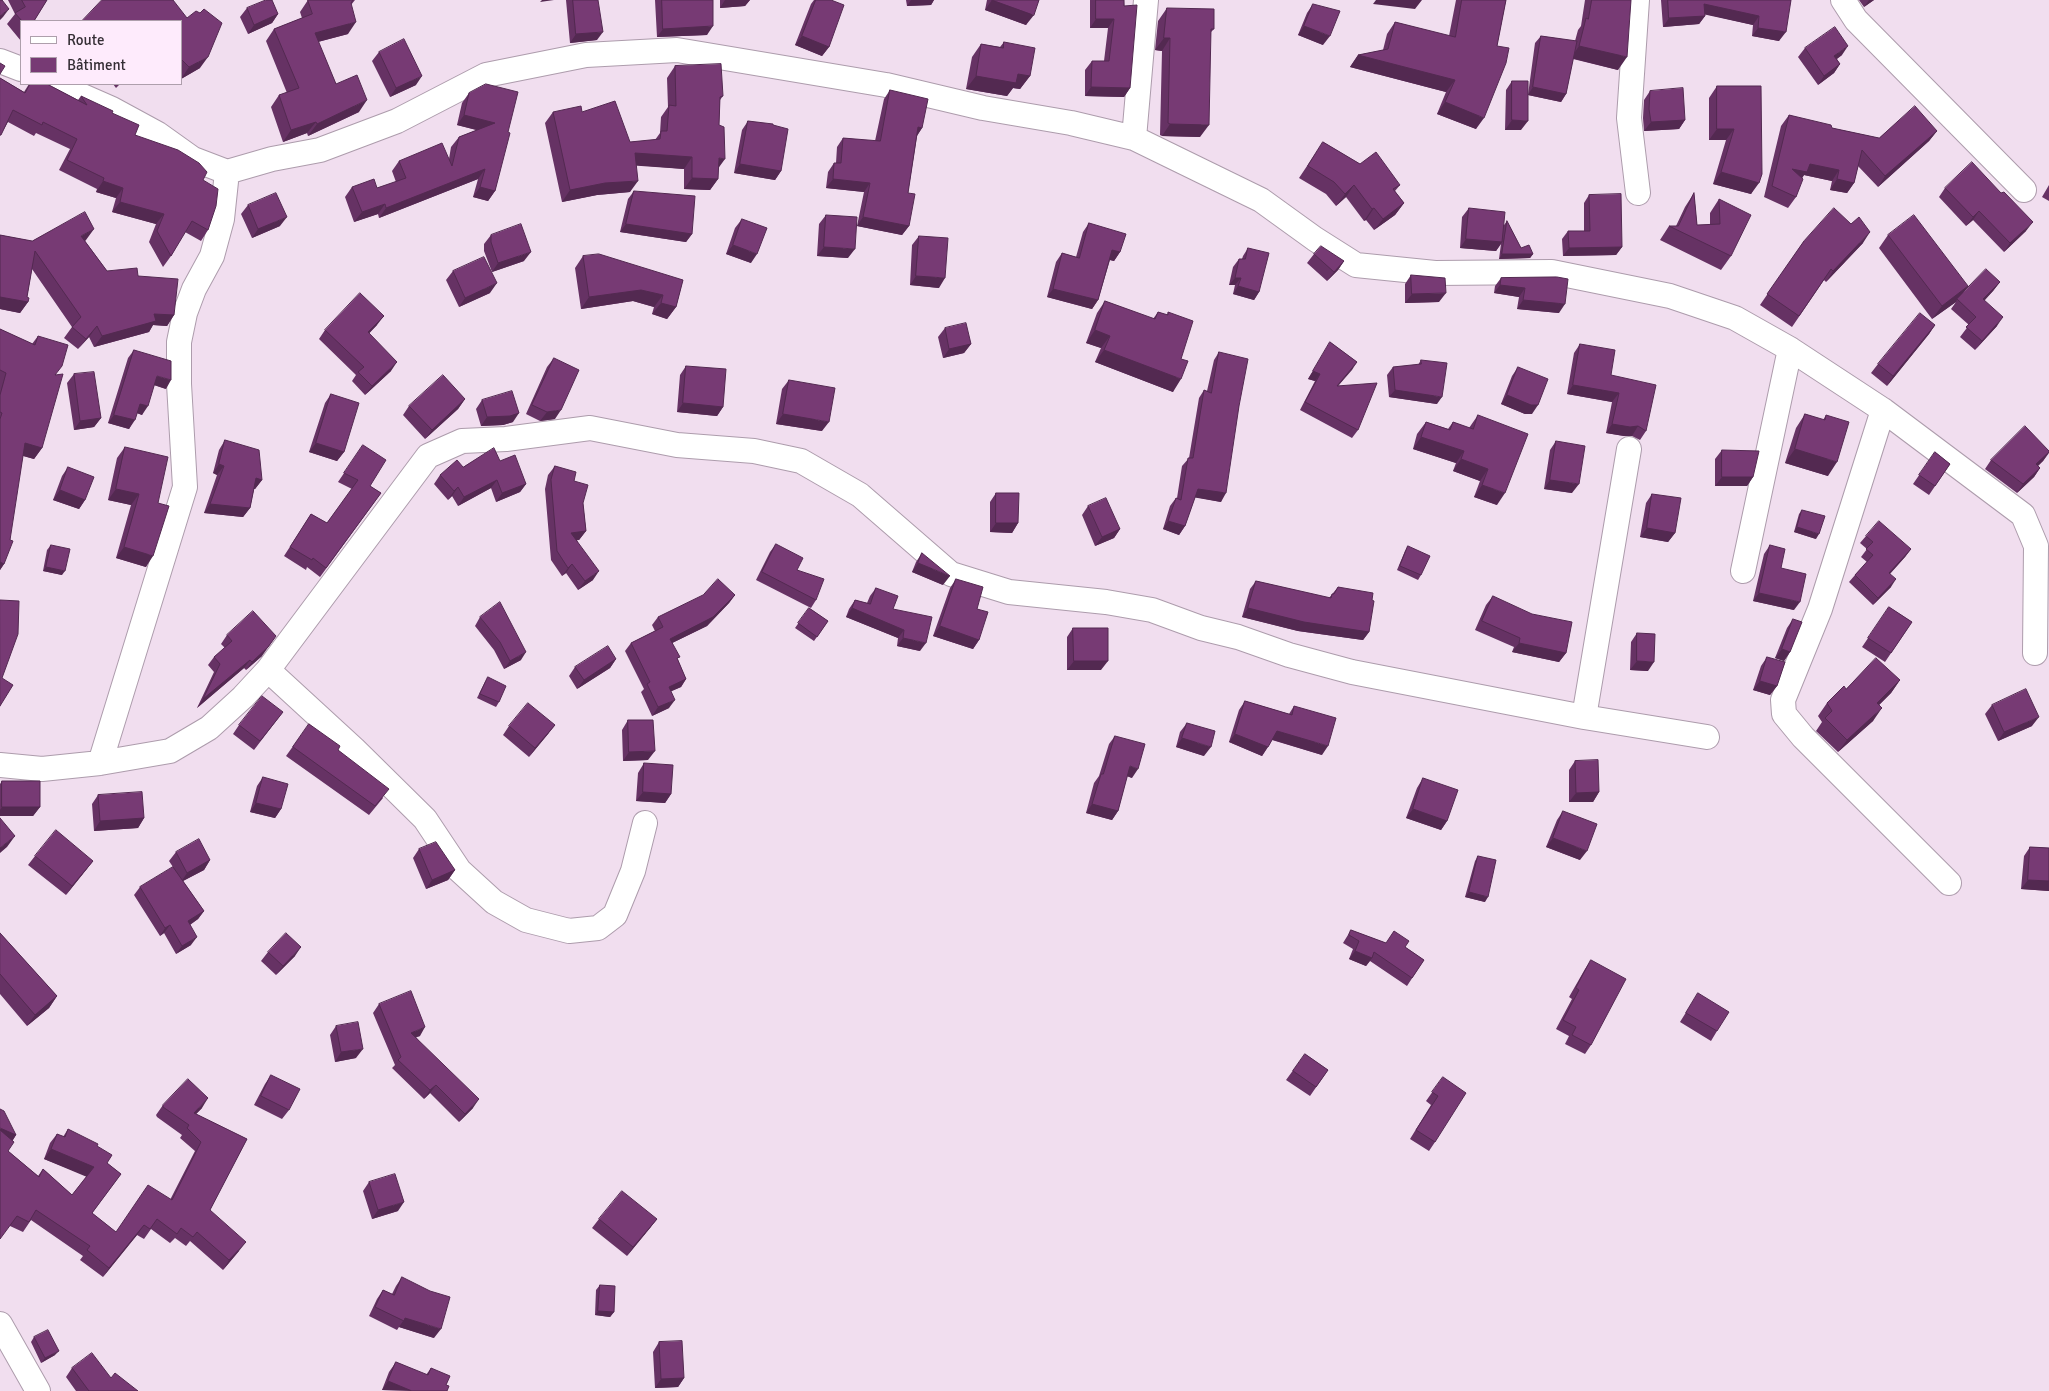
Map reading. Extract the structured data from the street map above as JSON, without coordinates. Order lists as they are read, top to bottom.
{
  "legend": ["Route", "Bâtiment"]
}
